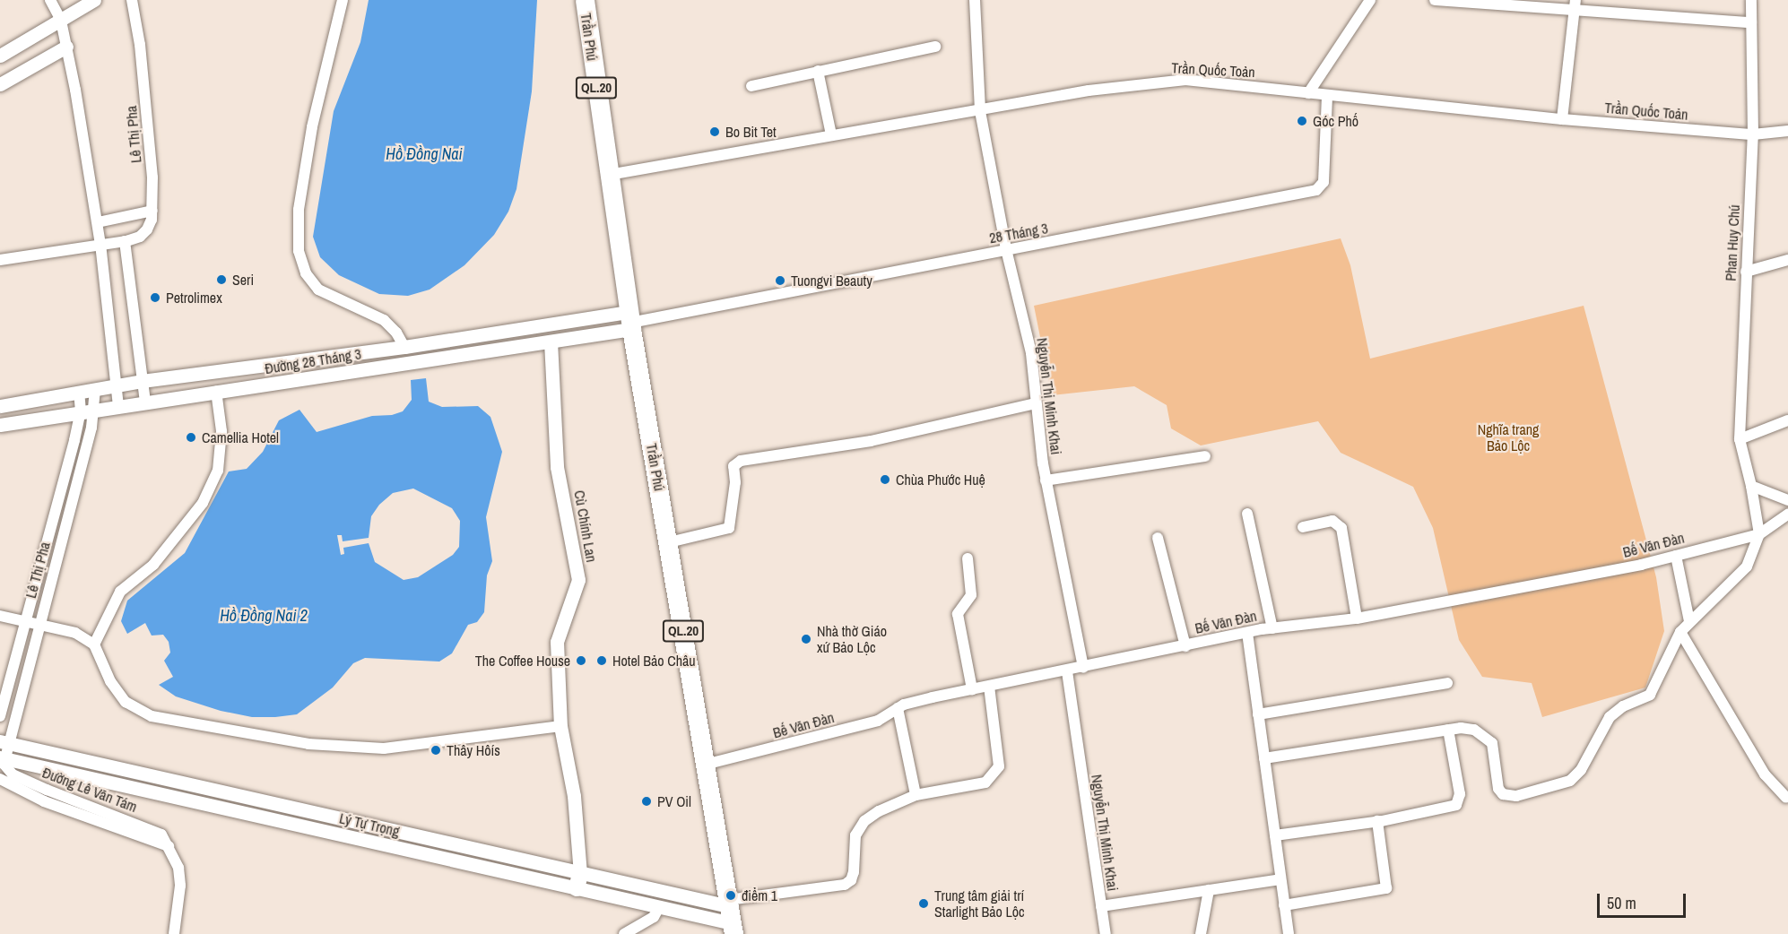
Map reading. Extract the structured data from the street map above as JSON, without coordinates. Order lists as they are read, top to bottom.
{
  "streets": {
    "highway": ["Trần Phú", "QL.20"],
    "street": [
      "Trần Quốc Toản",
      "Lê Thị Pha",
      "28 Tháng 3",
      "Phan Huy Chú",
      "Đường 28 Tháng 3",
      "Nguyễn Thị Minh Khai",
      "Cù Chính Lan",
      "Bế Văn Đàn",
      "Đường Lê Văn Tám",
      "Lý Tự Trọng"
    ]
  },
  "crossings": [
    ["Trần Phú", "Trần Quốc Toản"],
    ["Trần Phú", "28 Tháng 3"],
    ["Trần Phú", "Đường 28 Tháng 3"],
    ["Trần Phú", "Bế Văn Đàn"],
    ["Trần Phú", "Lý Tự Trọng"],
    ["Trần Quốc Toản", "28 Tháng 3"],
    ["Trần Quốc Toản", "Phan Huy Chú"],
    ["Trần Quốc Toản", "Nguyễn Thị Minh Khai"],
    ["Lê Thị Pha", "Đường 28 Tháng 3"],
    ["Lê Thị Pha", "Đường Lê Văn Tám"],
    ["Lê Thị Pha", "Lý Tự Trọng"],
    ["28 Tháng 3", "Đường 28 Tháng 3"],
    ["28 Tháng 3", "Nguyễn Thị Minh Khai"],
    ["Phan Huy Chú", "Bế Văn Đàn"],
    ["Đường 28 Tháng 3", "Cù Chính Lan"],
    ["Nguyễn Thị Minh Khai", "Bế Văn Đàn"],
    ["Cù Chính Lan", "Lý Tự Trọng"],
    ["Đường Lê Văn Tám", "Lý Tự Trọng"]
  ],
  "water": ["Hồ Đồng Nai", "Hồ Đồng Nai 2"],
  "parks": ["Nghĩa trang Bảo Lộc"],
  "places": [
    "Góc Phố",
    "Bo Bit Tet",
    "Seri",
    "Tuongvi Beauty",
    "Petrolimex",
    "Camellia Hotel",
    "Chùa Phước Huệ",
    "Nhà thờ Giáo xứ Bảo Lộc",
    "The Coffee House",
    "Hotel Bảo Châu",
    "Thây Hôís",
    "PV Oil",
    "điểm 1",
    "Trung tâm giải trí Starlight Bảo Lộc"
  ],
  "scale_bar": "50 m"
}
